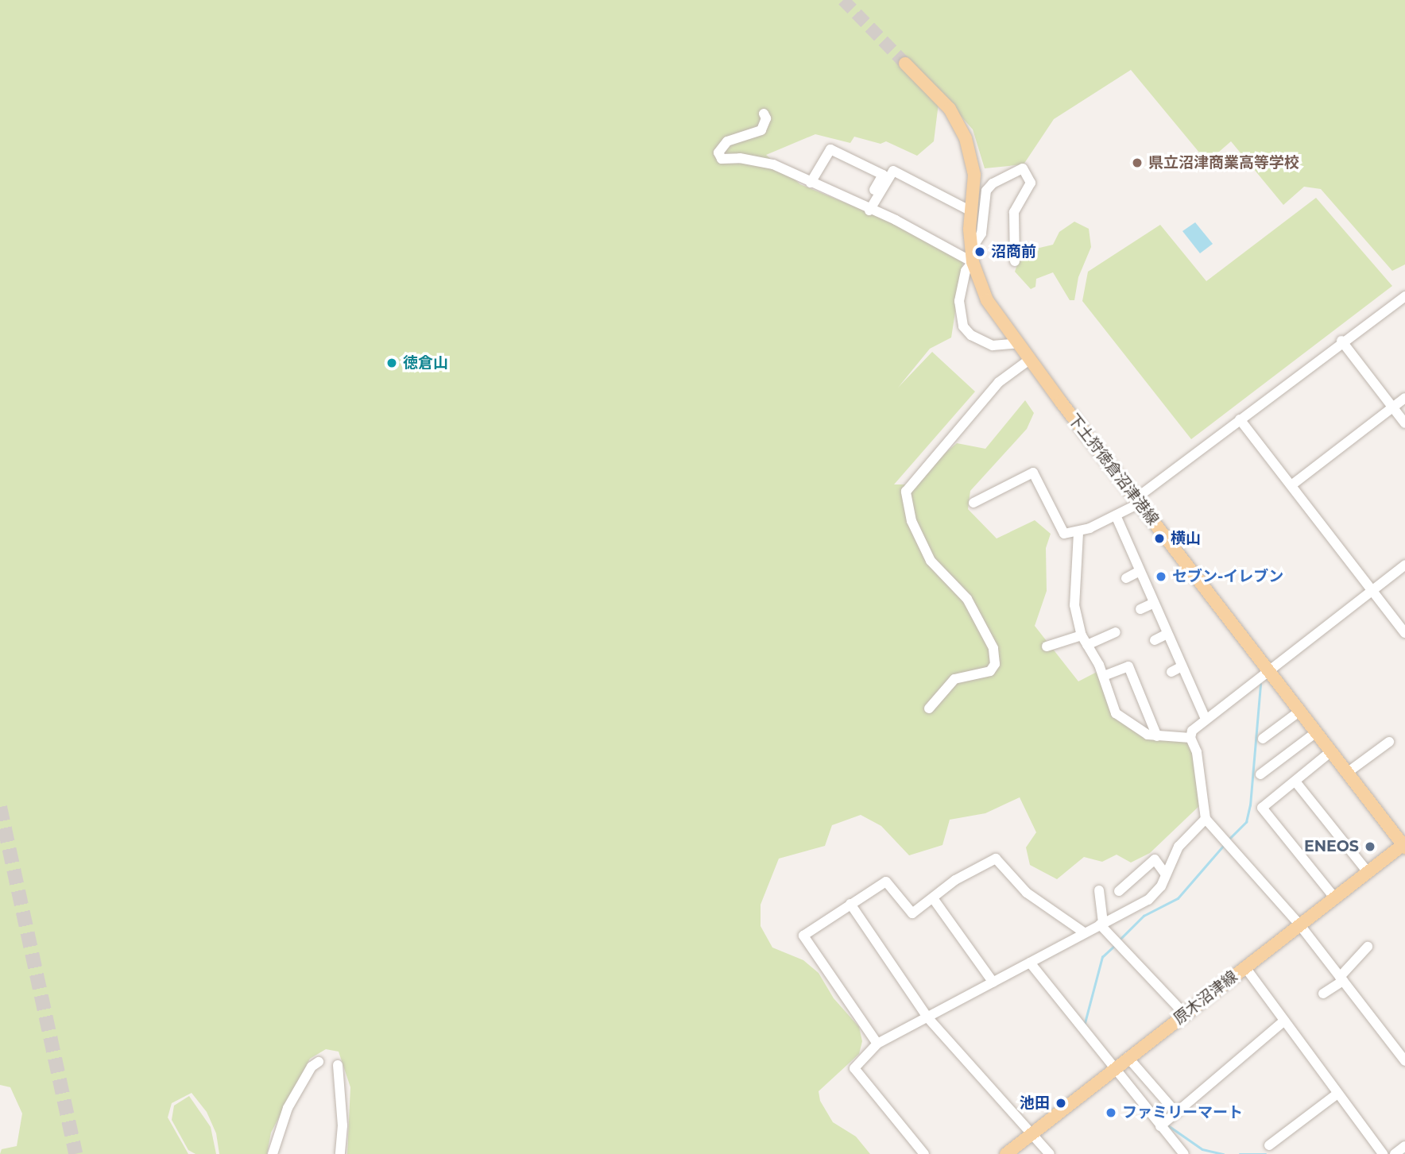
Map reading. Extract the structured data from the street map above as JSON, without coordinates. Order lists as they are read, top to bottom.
{
  "streets": {
    "main road": ["下土狩徳倉沼津港線", "原木沼津線"]
  },
  "crossings": [
    ["下土狩徳倉沼津港線", "原木沼津線"]
  ],
  "places": [
    "県立沼津商業高等学校",
    "沼商前",
    "徳倉山",
    "横山",
    "セブン-イレブン",
    "ENEOS",
    "池田",
    "ファミリーマート"
  ]
}
